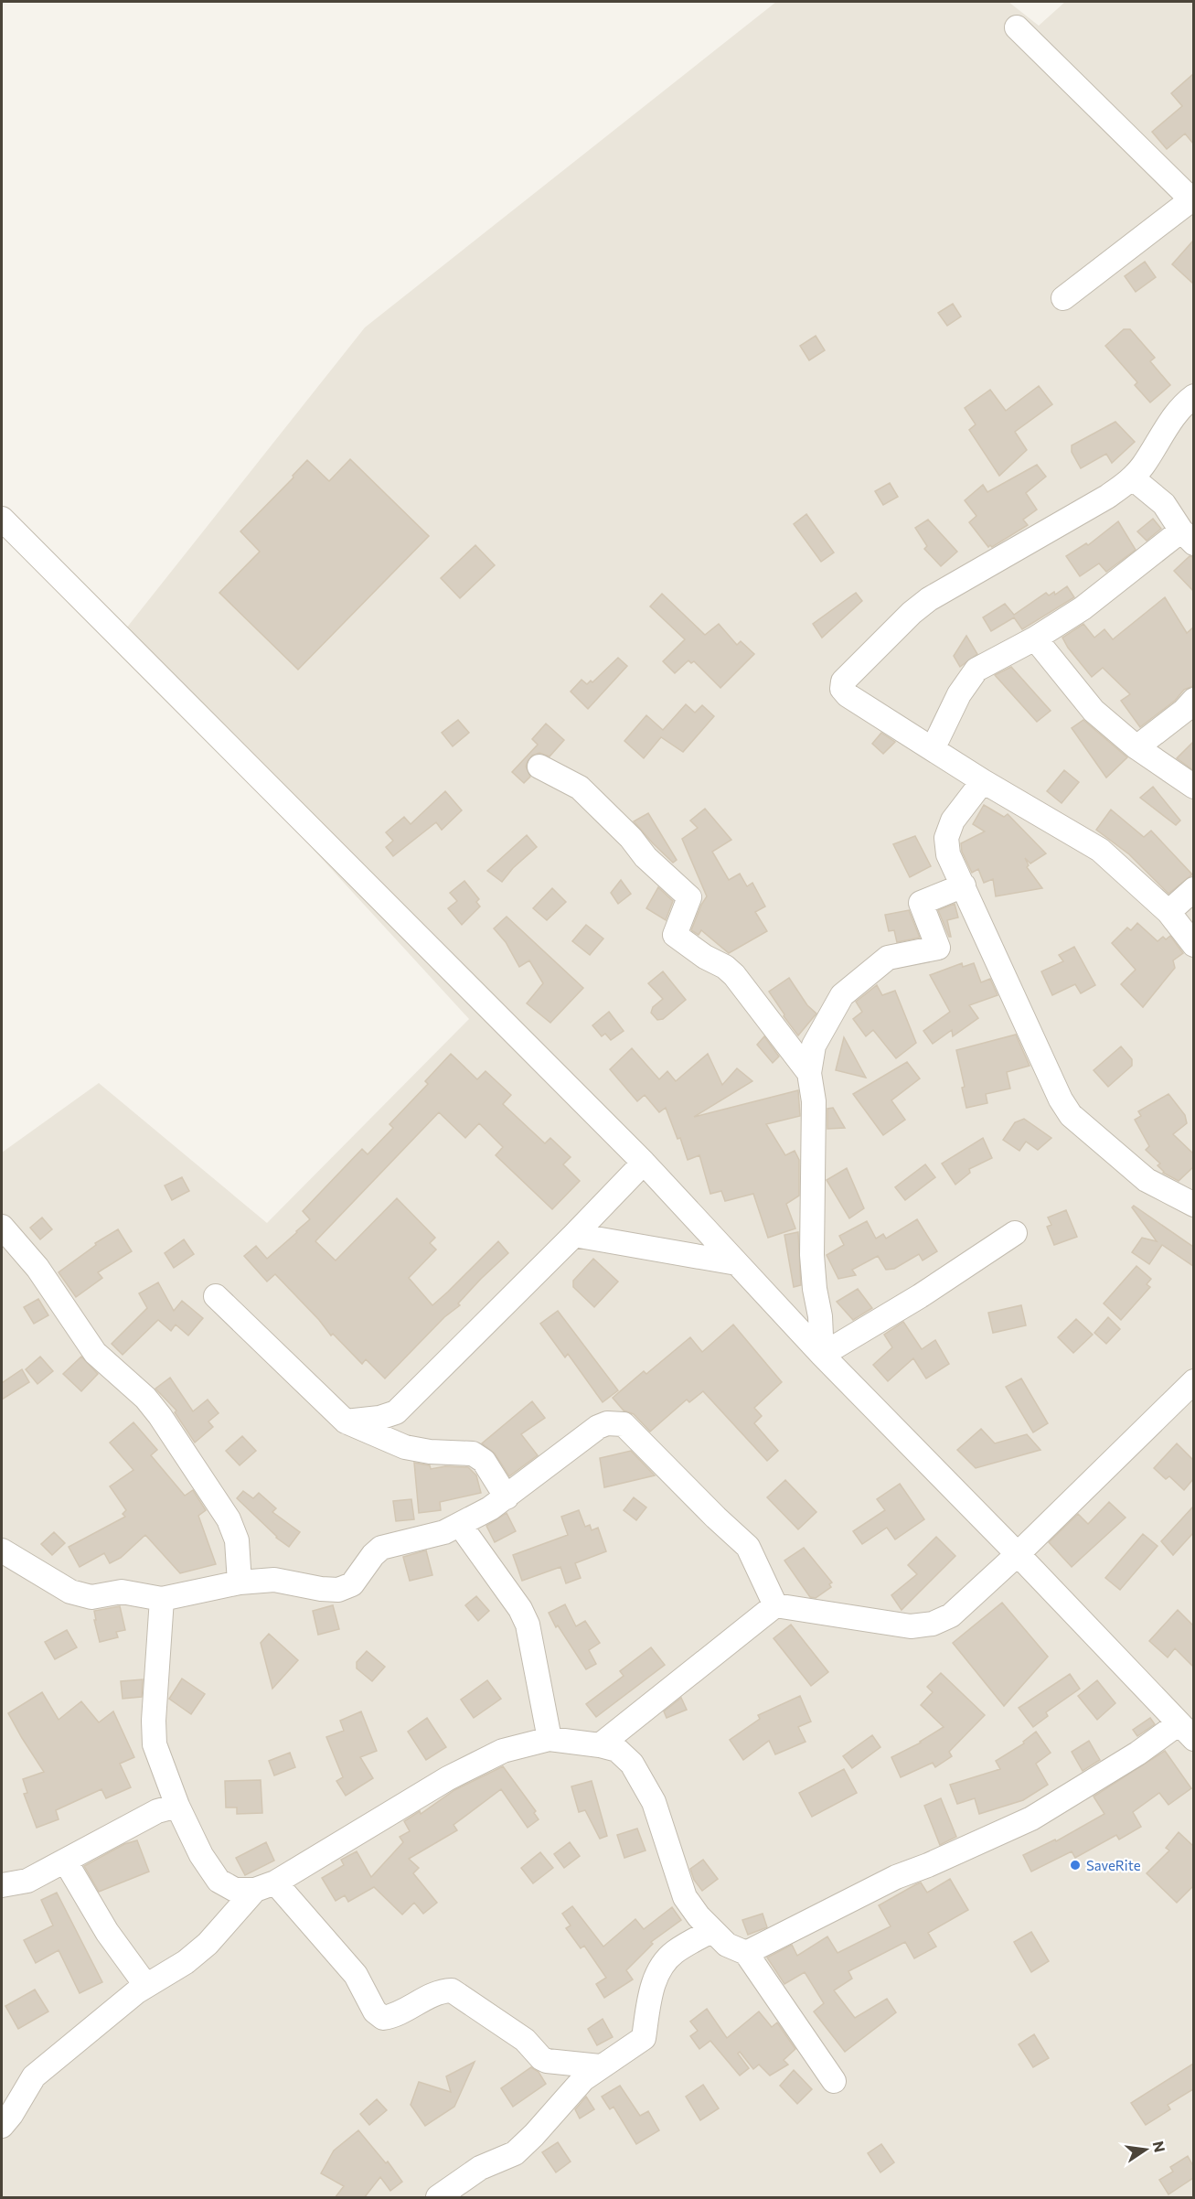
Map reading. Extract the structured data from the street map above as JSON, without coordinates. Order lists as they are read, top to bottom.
{
  "places": ["SaveRite"],
  "north": "right"
}
